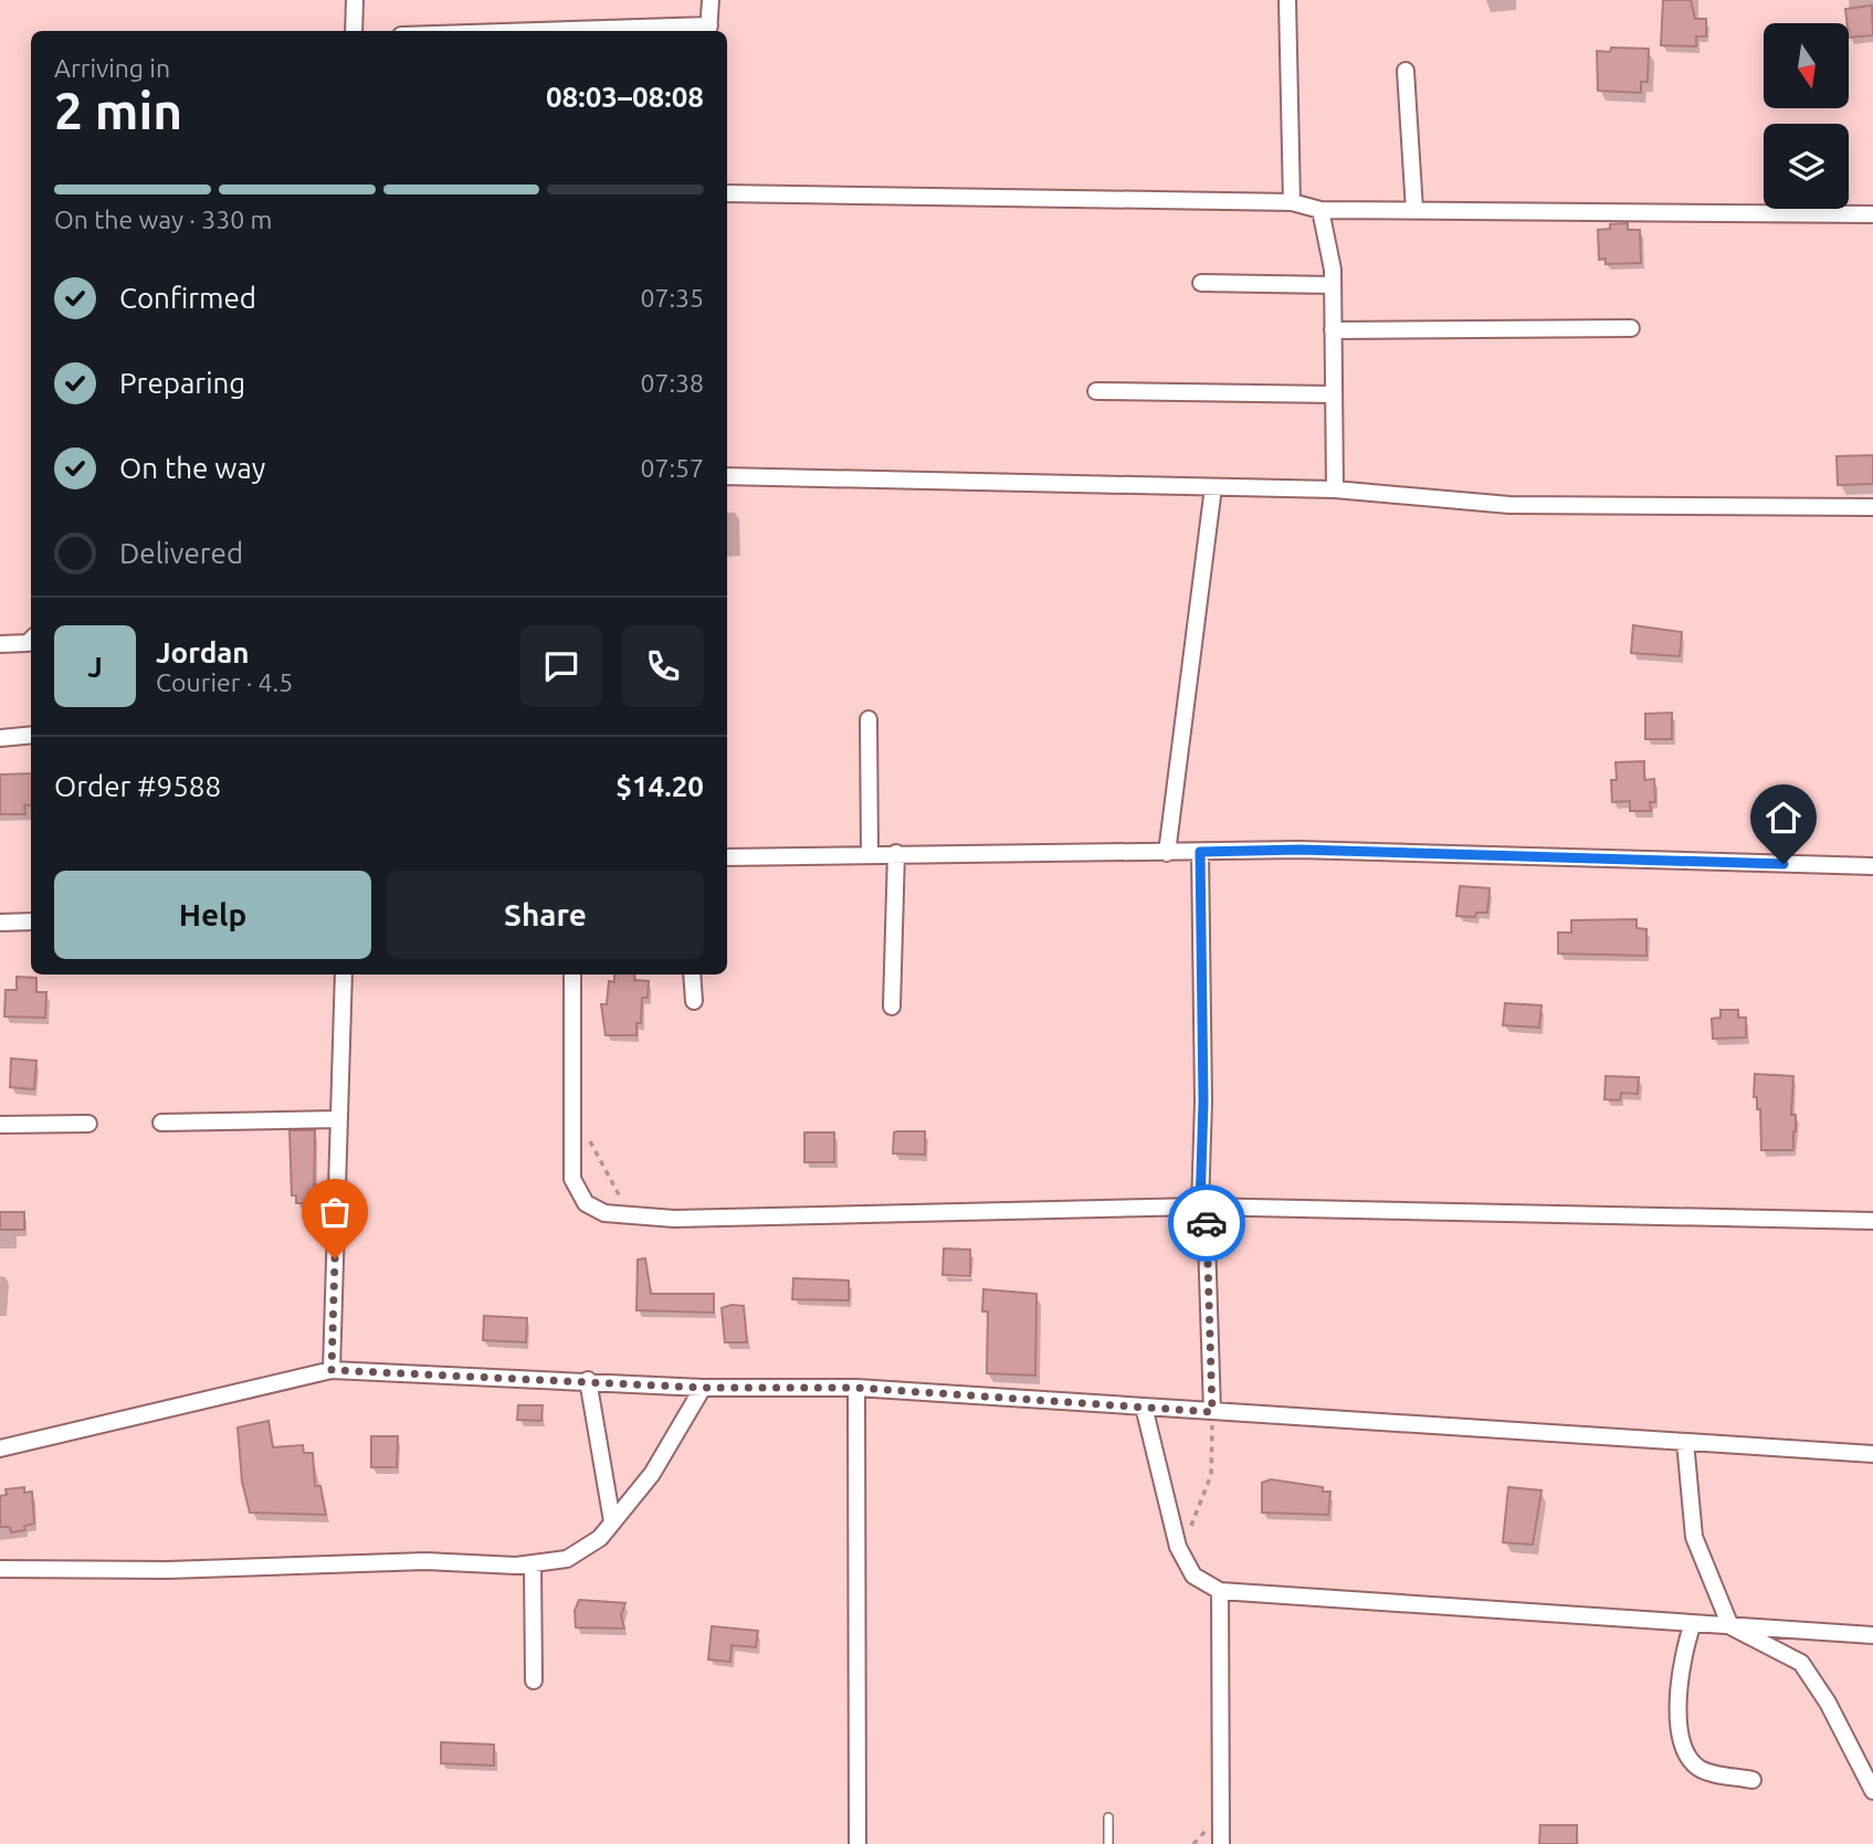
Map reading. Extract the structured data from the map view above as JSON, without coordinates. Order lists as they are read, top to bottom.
{
  "north": "bottom",
  "page": {
    "heading": ["2 min", "Arriving in", "08:03–08:08"],
    "panel": [
      "Jordan",
      "Courier · 4.5",
      "Order #9588",
      "$14.20"
    ],
    "bar": "On the way · 330 m",
    "list": [
      ["Confirmed", "07:35"],
      ["Preparing", "07:38"],
      ["On the way", "07:57"],
      "Delivered"
    ],
    "round": "J",
    "buttons": ["Help", "Share"]
  }
}
